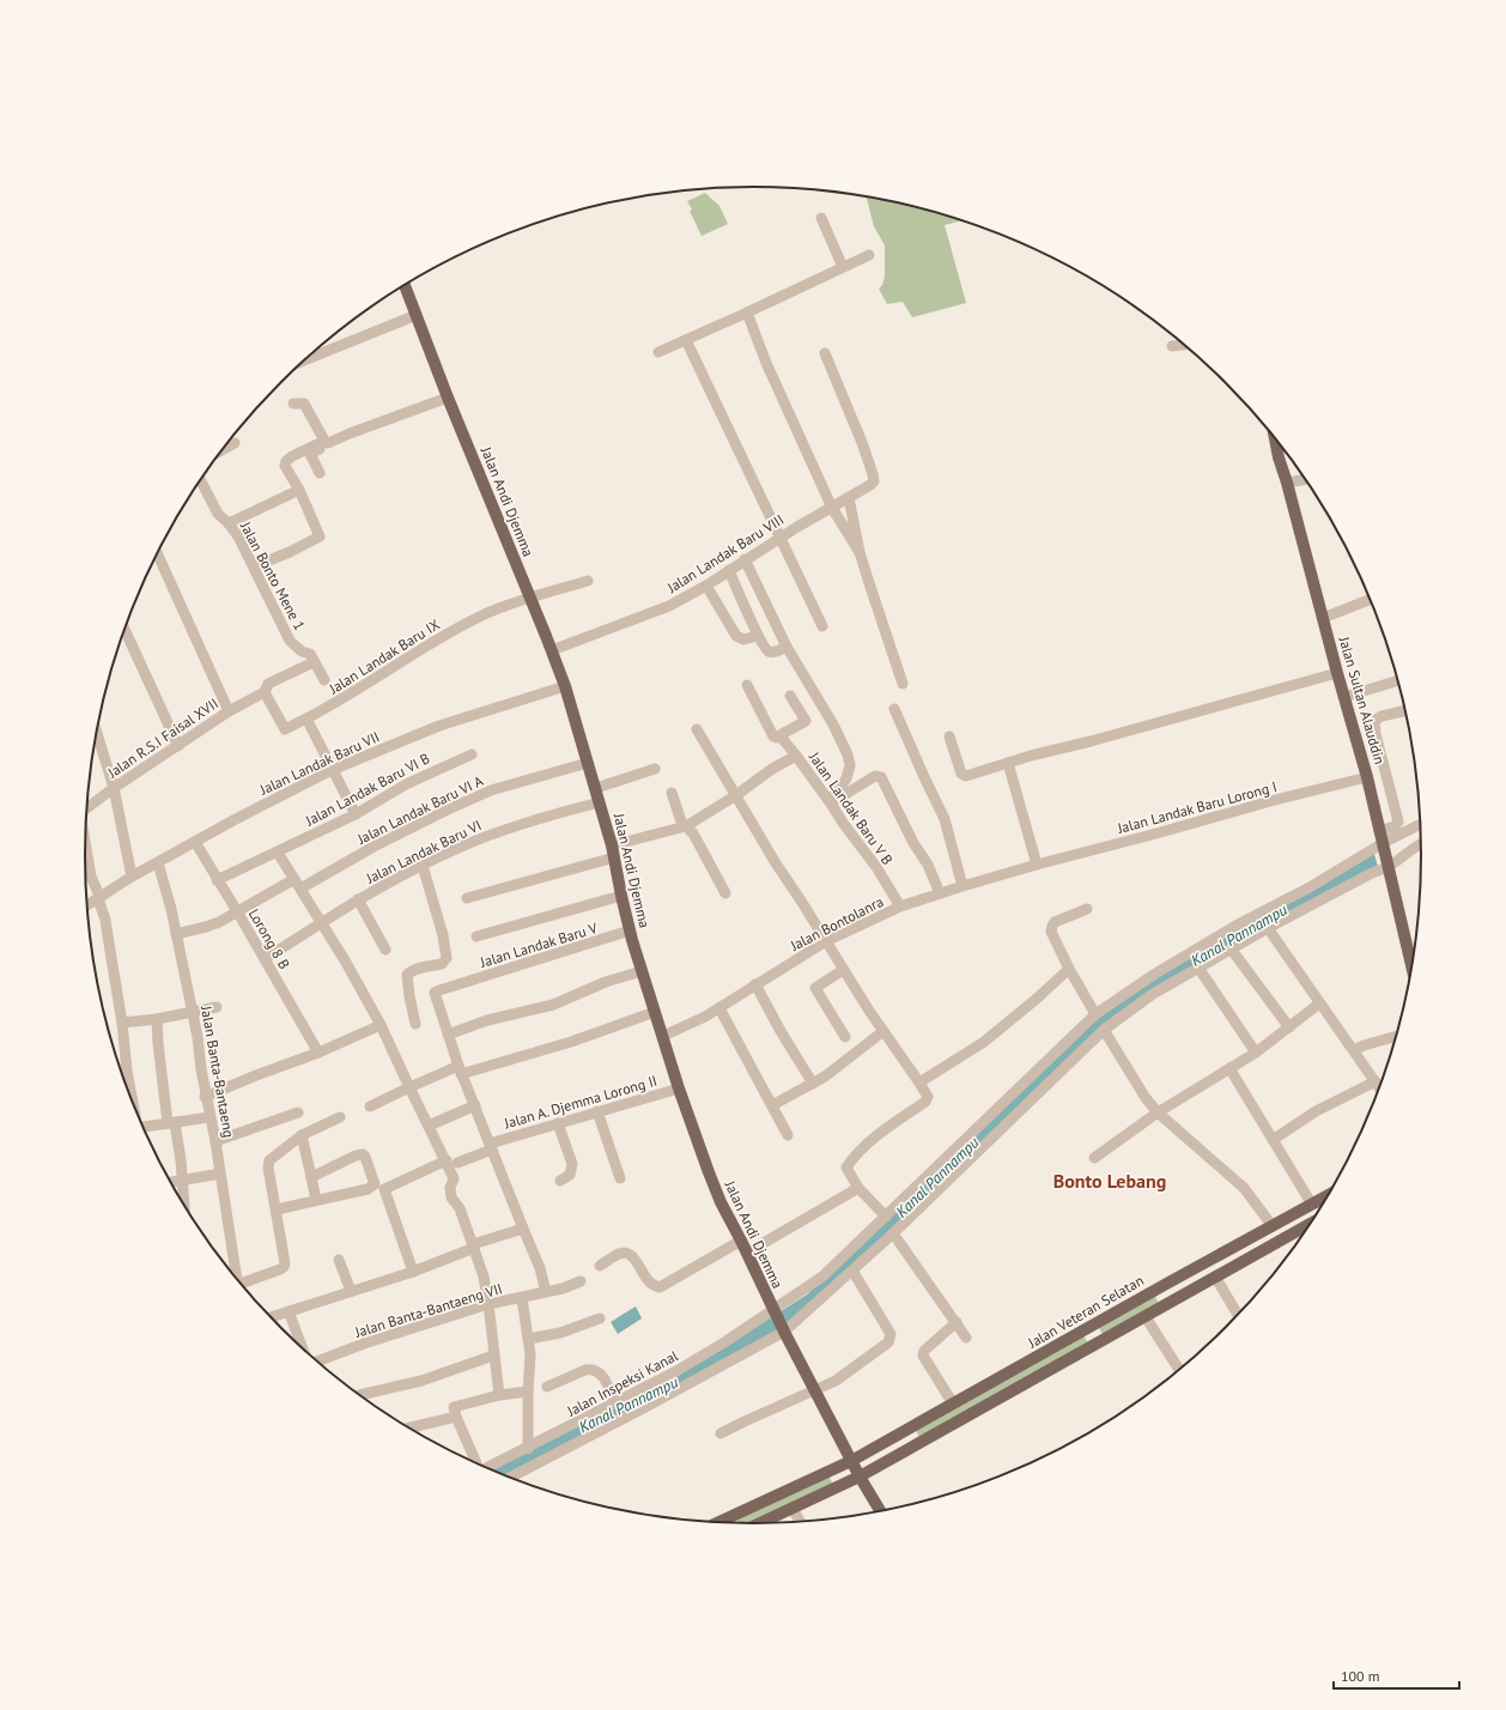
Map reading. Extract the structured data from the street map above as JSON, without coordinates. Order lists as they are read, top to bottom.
{
  "streets": {
    "main road": ["Jalan Andi Djemma", "Jalan Sultan Alauddin", "Jalan Veteran Selatan"],
    "street": [
      "Jalan Landak Baru VIII",
      "Jalan Bonto Mene 1",
      "Jalan Landak Baru IX",
      "Jalan R.S.I Faisal XVII",
      "Jalan Landak Baru VII",
      "Jalan Landak Baru VI B",
      "Jalan Landak Baru Lorong I",
      "Jalan Landak Baru V B",
      "Jalan Landak Baru VI A",
      "Jalan Landak Baru VI",
      "Jalan Bontolanra",
      "Lorong 8 B",
      "Jalan Landak Baru V",
      "Jalan Banta-Bantaeng",
      "Jalan A. Djemma Lorong II",
      "Jalan Banta-Bantaeng VII",
      "Jalan Inspeksi Kanal"
    ]
  },
  "crossings": [
    ["Jalan Andi Djemma", "Jalan Landak Baru VIII"],
    ["Jalan Andi Djemma", "Jalan Landak Baru IX"],
    ["Jalan Andi Djemma", "Jalan Landak Baru VII"],
    ["Jalan Andi Djemma", "Jalan Landak Baru V B"],
    ["Jalan Andi Djemma", "Jalan Landak Baru VI A"],
    ["Jalan Andi Djemma", "Jalan Landak Baru VI"],
    ["Jalan Andi Djemma", "Jalan Bontolanra"],
    ["Jalan Andi Djemma", "Jalan Landak Baru V"],
    ["Jalan Andi Djemma", "Jalan A. Djemma Lorong II"],
    ["Jalan Andi Djemma", "Jalan Veteran Selatan"],
    ["Jalan Andi Djemma", "Jalan Inspeksi Kanal"],
    ["Jalan Bonto Mene 1", "Jalan R.S.I Faisal XVII"],
    ["Jalan Landak Baru IX", "Jalan R.S.I Faisal XVII"],
    ["Jalan Sultan Alauddin", "Jalan Landak Baru Lorong I"],
    ["Jalan Sultan Alauddin", "Jalan Inspeksi Kanal"],
    ["Jalan Landak Baru VII", "Lorong 8 B"],
    ["Jalan Landak Baru VII", "Jalan Banta-Bantaeng"],
    ["Jalan Landak Baru VI B", "Lorong 8 B"],
    ["Jalan Landak Baru Lorong I", "Jalan Bontolanra"],
    ["Jalan Landak Baru V B", "Jalan Bontolanra"],
    ["Jalan Landak Baru VI A", "Lorong 8 B"],
    ["Jalan Landak Baru VI A", "Jalan Banta-Bantaeng"],
    ["Jalan Landak Baru VI", "Lorong 8 B"]
  ],
  "districts": ["Bonto Lebang"],
  "water": ["Kanal Pannampu"],
  "scale_bar": "100 m"
}
